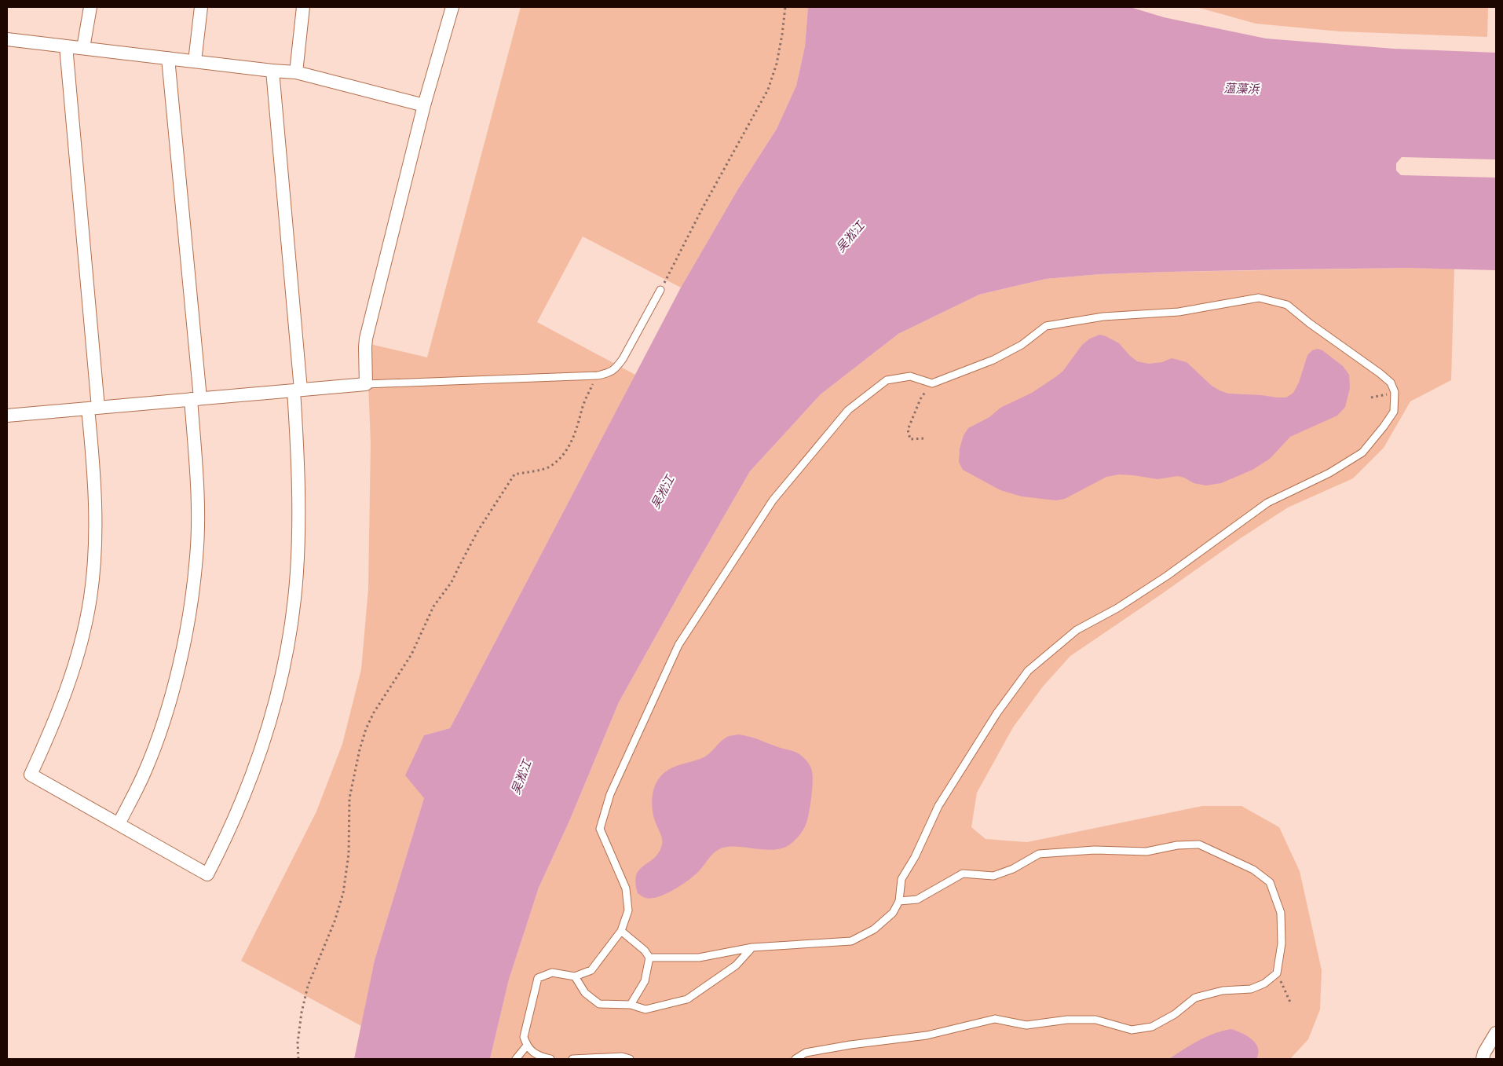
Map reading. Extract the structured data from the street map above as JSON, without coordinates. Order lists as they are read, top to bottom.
{
  "water": ["蕰藻浜", "吴淞江"]
}
